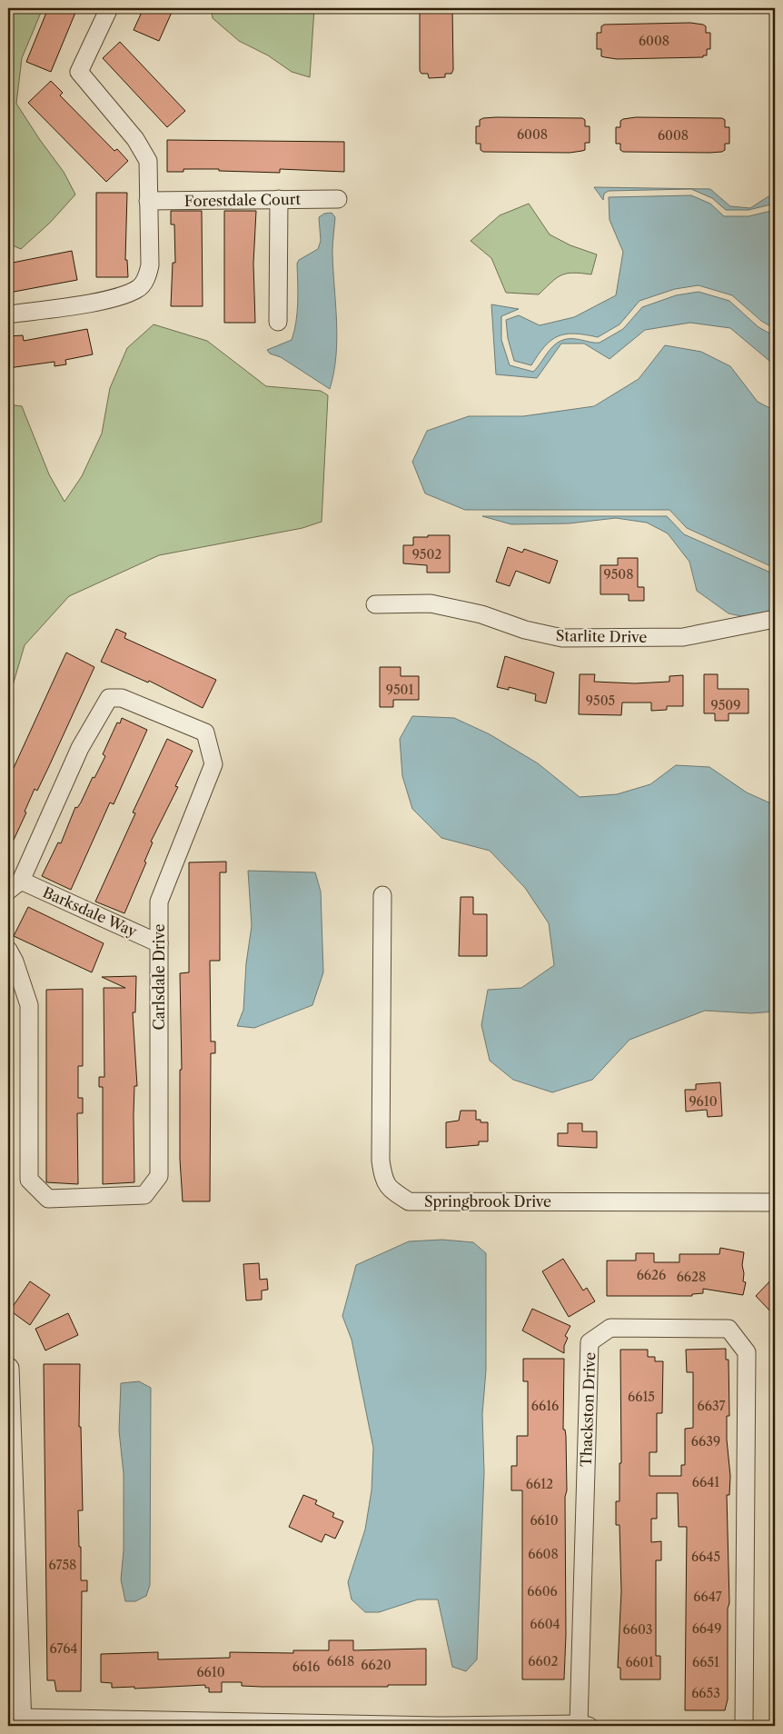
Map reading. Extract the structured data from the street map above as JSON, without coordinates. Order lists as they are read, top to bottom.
{
  "streets": {
    "street": [
      "Forestdale Court",
      "Starlite Drive",
      "Barksdale Way",
      "Carlsdale Drive",
      "Springbrook Drive",
      "Thackston Drive"
    ]
  },
  "crossings": [
    ["Barksdale Way", "Carlsdale Drive"]
  ],
  "house_numbers": [
    "6008",
    "6008",
    "6008",
    "9502",
    "9508",
    "9501",
    "9505",
    "9509",
    "9610",
    "6626",
    "6628",
    "6615",
    "6616",
    "6637",
    "6639",
    "6641",
    "6612",
    "6610",
    "6608",
    "6645",
    "6758",
    "6606",
    "6647",
    "6604",
    "6649",
    "6603",
    "6764",
    "6618",
    "6602",
    "6601",
    "6651",
    "6620",
    "6616",
    "6610",
    "6653"
  ]
}
